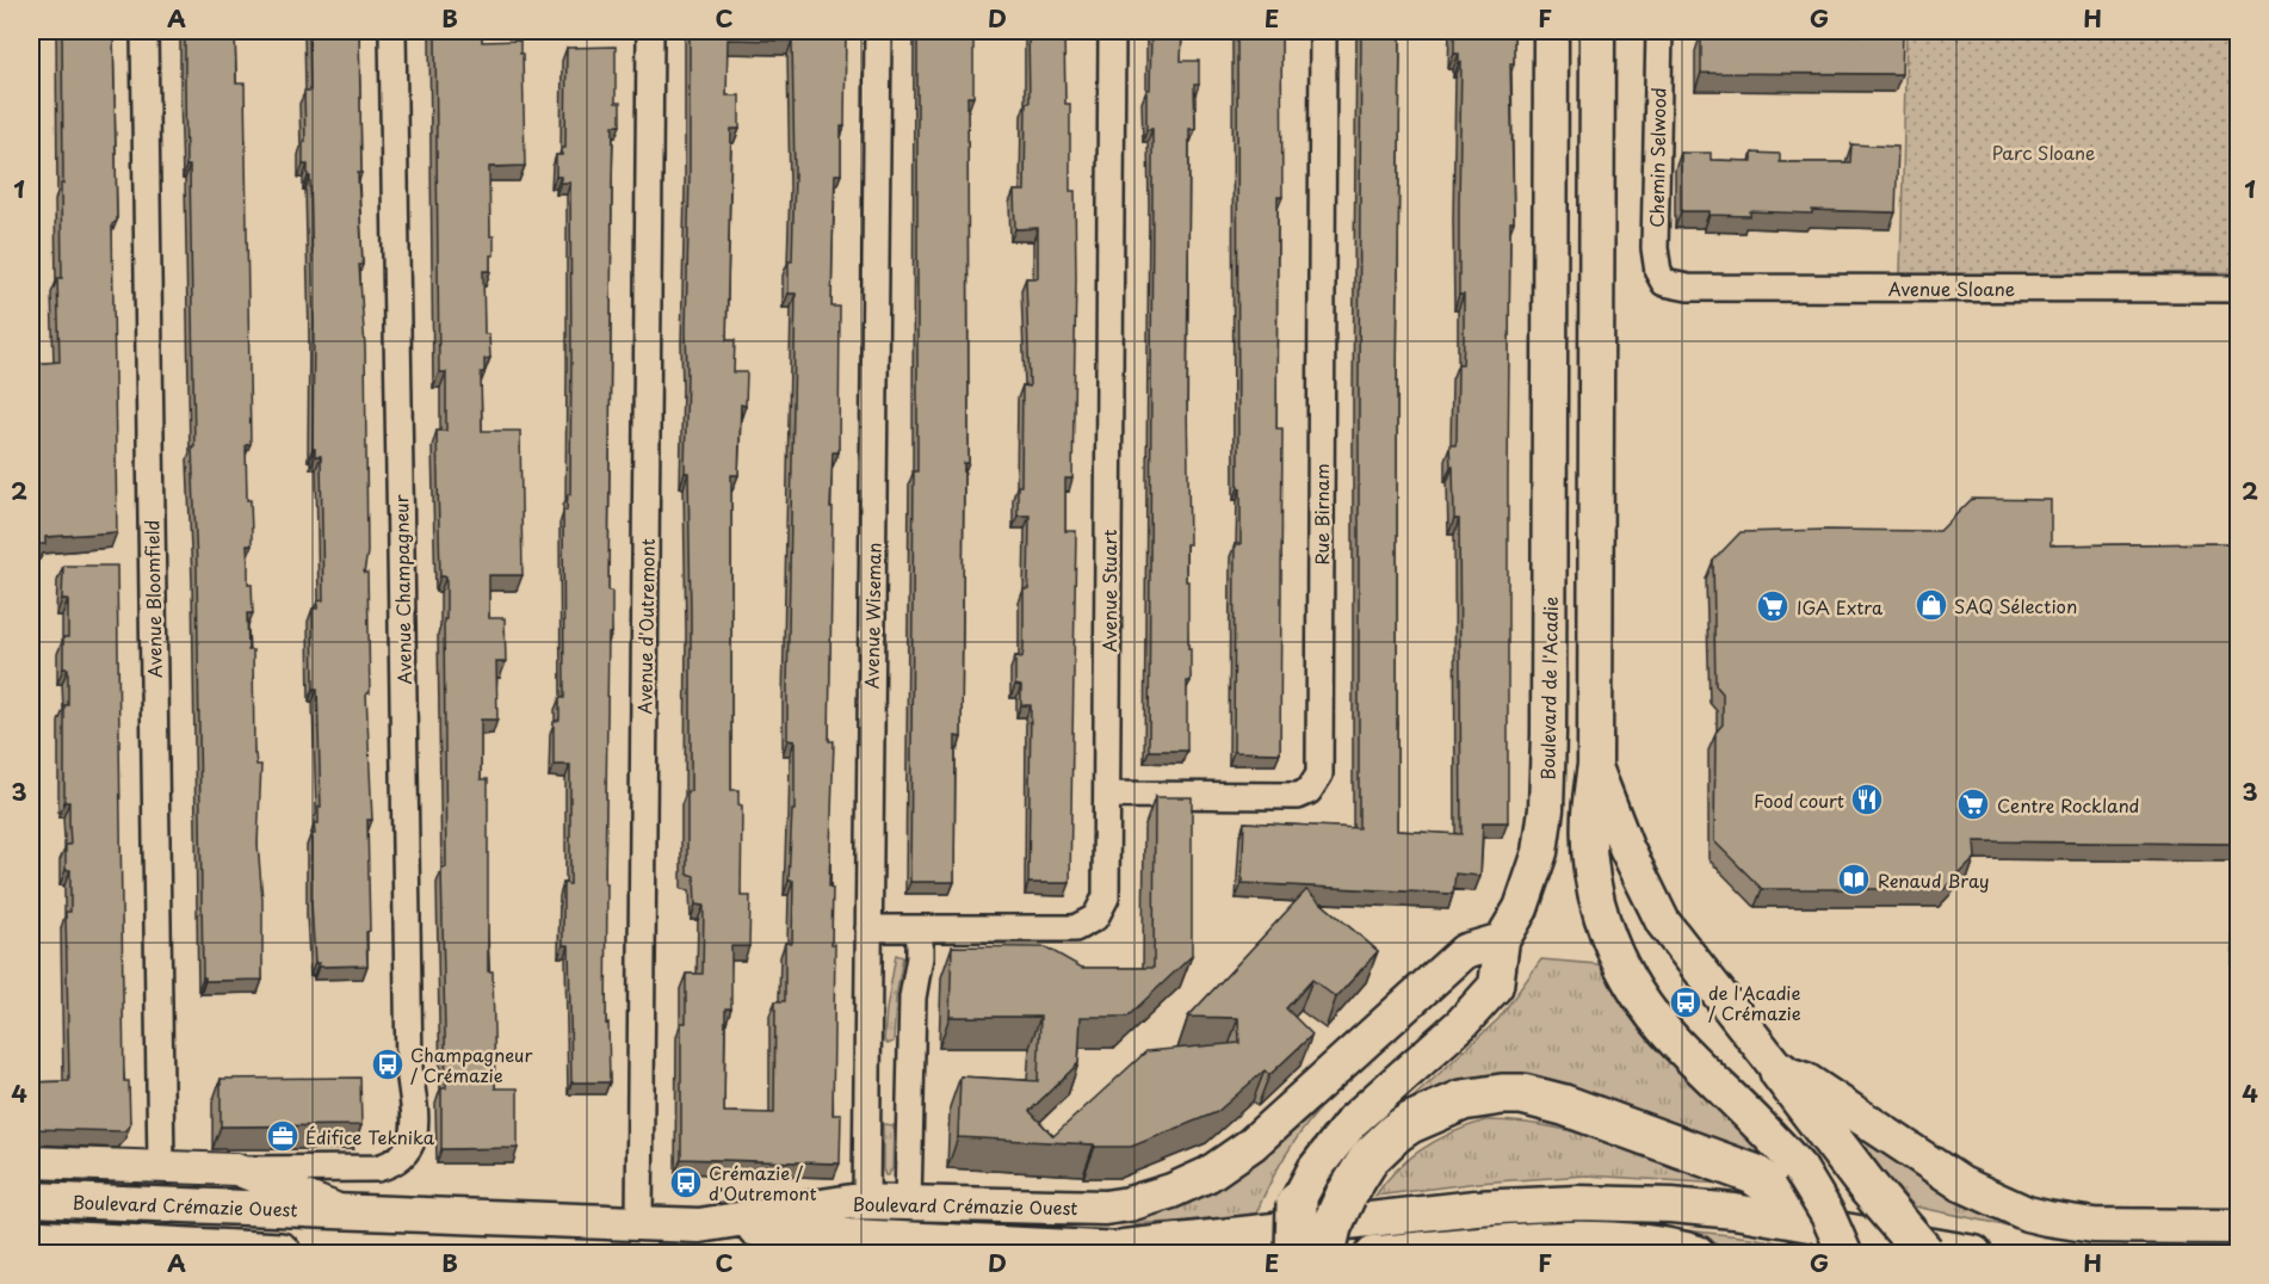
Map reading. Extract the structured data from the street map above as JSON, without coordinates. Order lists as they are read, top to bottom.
{
  "streets": {
    "main road": ["Boulevard de l'Acadie", "Boulevard Crémazie Ouest"],
    "street": [
      "Chemin Selwood",
      "Avenue Sloane",
      "Rue Birnam",
      "Avenue Champagneur",
      "Avenue Stuart",
      "Avenue Bloomfield",
      "Avenue Wiseman",
      "Avenue d'Outremont"
    ]
  },
  "crossings": [
    ["Chemin Selwood", "Avenue Sloane"],
    ["Rue Birnam", "Avenue Stuart"],
    ["Avenue Champagneur", "Boulevard Crémazie Ouest"],
    ["Avenue Stuart", "Avenue Wiseman"],
    ["Avenue Bloomfield", "Boulevard Crémazie Ouest"],
    ["Avenue Wiseman", "Boulevard Crémazie Ouest"],
    ["Avenue d'Outremont", "Boulevard Crémazie Ouest"],
    ["Boulevard de l'Acadie", "Boulevard Crémazie Ouest"]
  ],
  "parks": ["Parc Sloane"],
  "places": {
    "shop": ["SAQ Sélection"],
    "supermarket": ["IGA Extra", "Centre Rockland"],
    "restaurant": ["Food court"],
    "library": ["Renaud Bray"],
    "bus stop": ["de l'Acadie / Crémazie", "Champagneur / Crémazie", "Crémazie / d'Outremont"],
    "office": ["Édifice Teknika"]
  },
  "grid": {
    "columns": [
      "A",
      "B",
      "C",
      "D",
      "E",
      "F",
      "G",
      "H"
    ],
    "rows": [
      "1",
      "2",
      "3",
      "4"
    ]
  }
}
